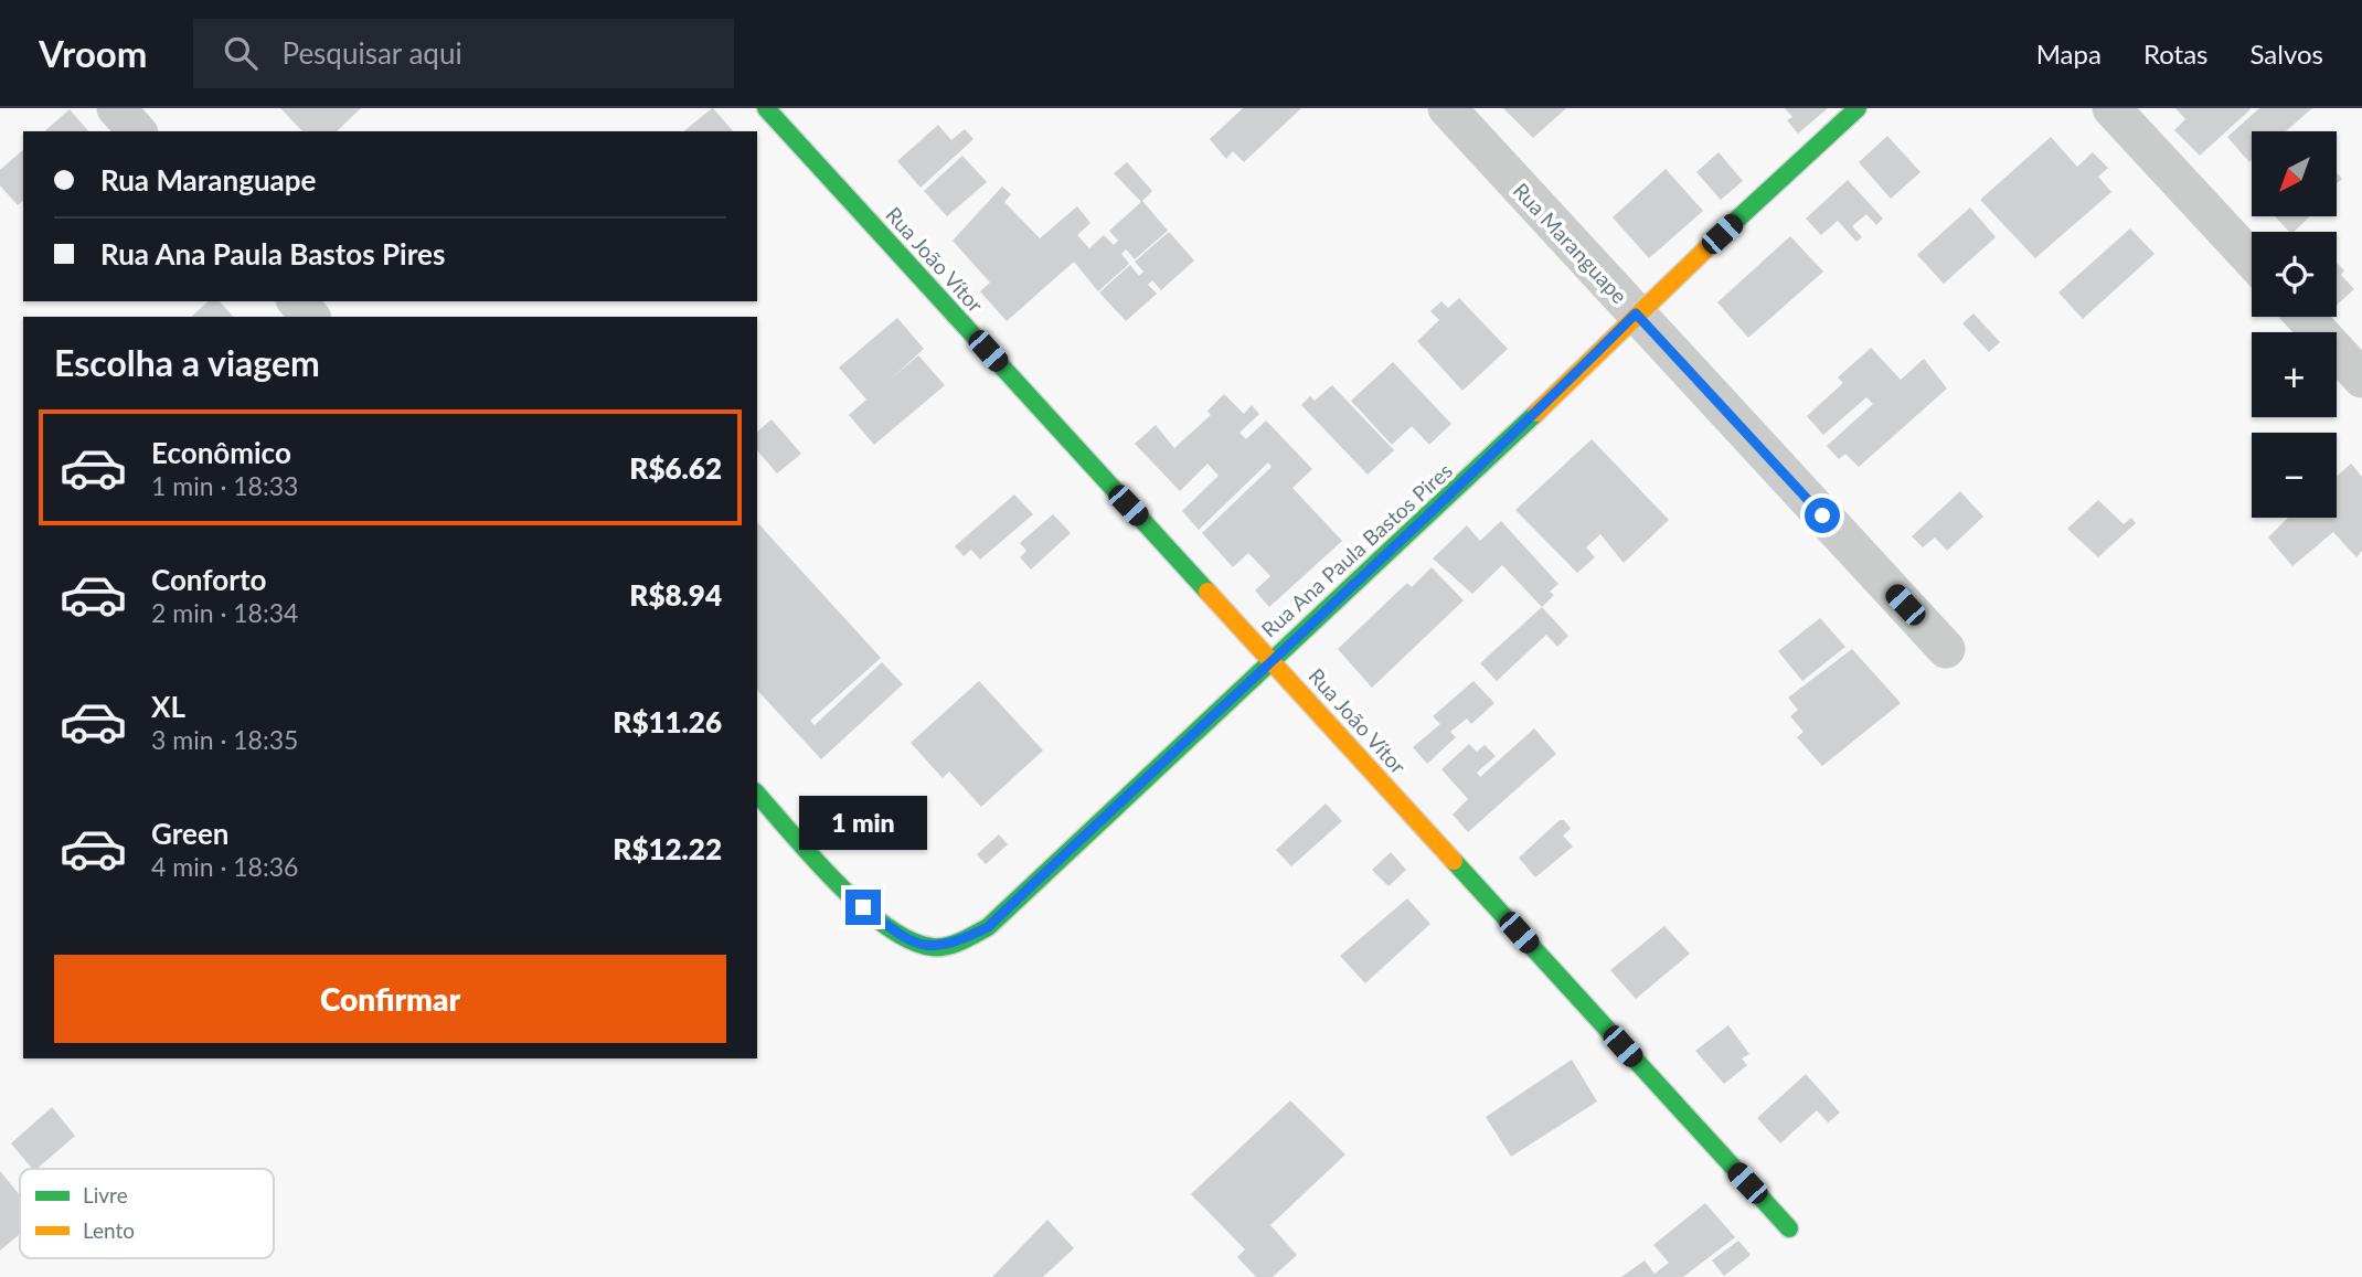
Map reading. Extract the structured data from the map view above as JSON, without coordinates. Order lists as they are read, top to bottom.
{
  "streets": {
    "street": ["Rua Maranguape", "Rua João Vítor", "Rua Ana Paula Bastos Pires"]
  },
  "crossings": [
    ["Rua Maranguape", "Rua Ana Paula Bastos Pires"],
    ["Rua João Vítor", "Rua Ana Paula Bastos Pires"]
  ],
  "legend": ["Livre", "Lento"],
  "north": "bottom left",
  "page": {
    "header": "Vroom",
    "search": "Pesquisar aqui",
    "nav": ["Mapa", "Rotas", "Salvos"],
    "map_buttons": ["+", "−"],
    "banner": ["Rua Maranguape", "Rua Ana Paula Bastos Pires"],
    "heading": "Escolha a viagem",
    "list": [
      {
        "name": "Econômico",
        "note": "1 min · 18:33",
        "value": "R$6.62"
      },
      {
        "name": "Conforto",
        "note": "2 min · 18:34",
        "value": "R$8.94"
      },
      {
        "name": "XL",
        "note": "3 min · 18:35",
        "value": "R$11.26"
      },
      {
        "name": "Green",
        "note": "4 min · 18:36",
        "value": "R$12.22"
      }
    ],
    "bubble": "1 min",
    "buttons": "Confirmar"
  }
}
